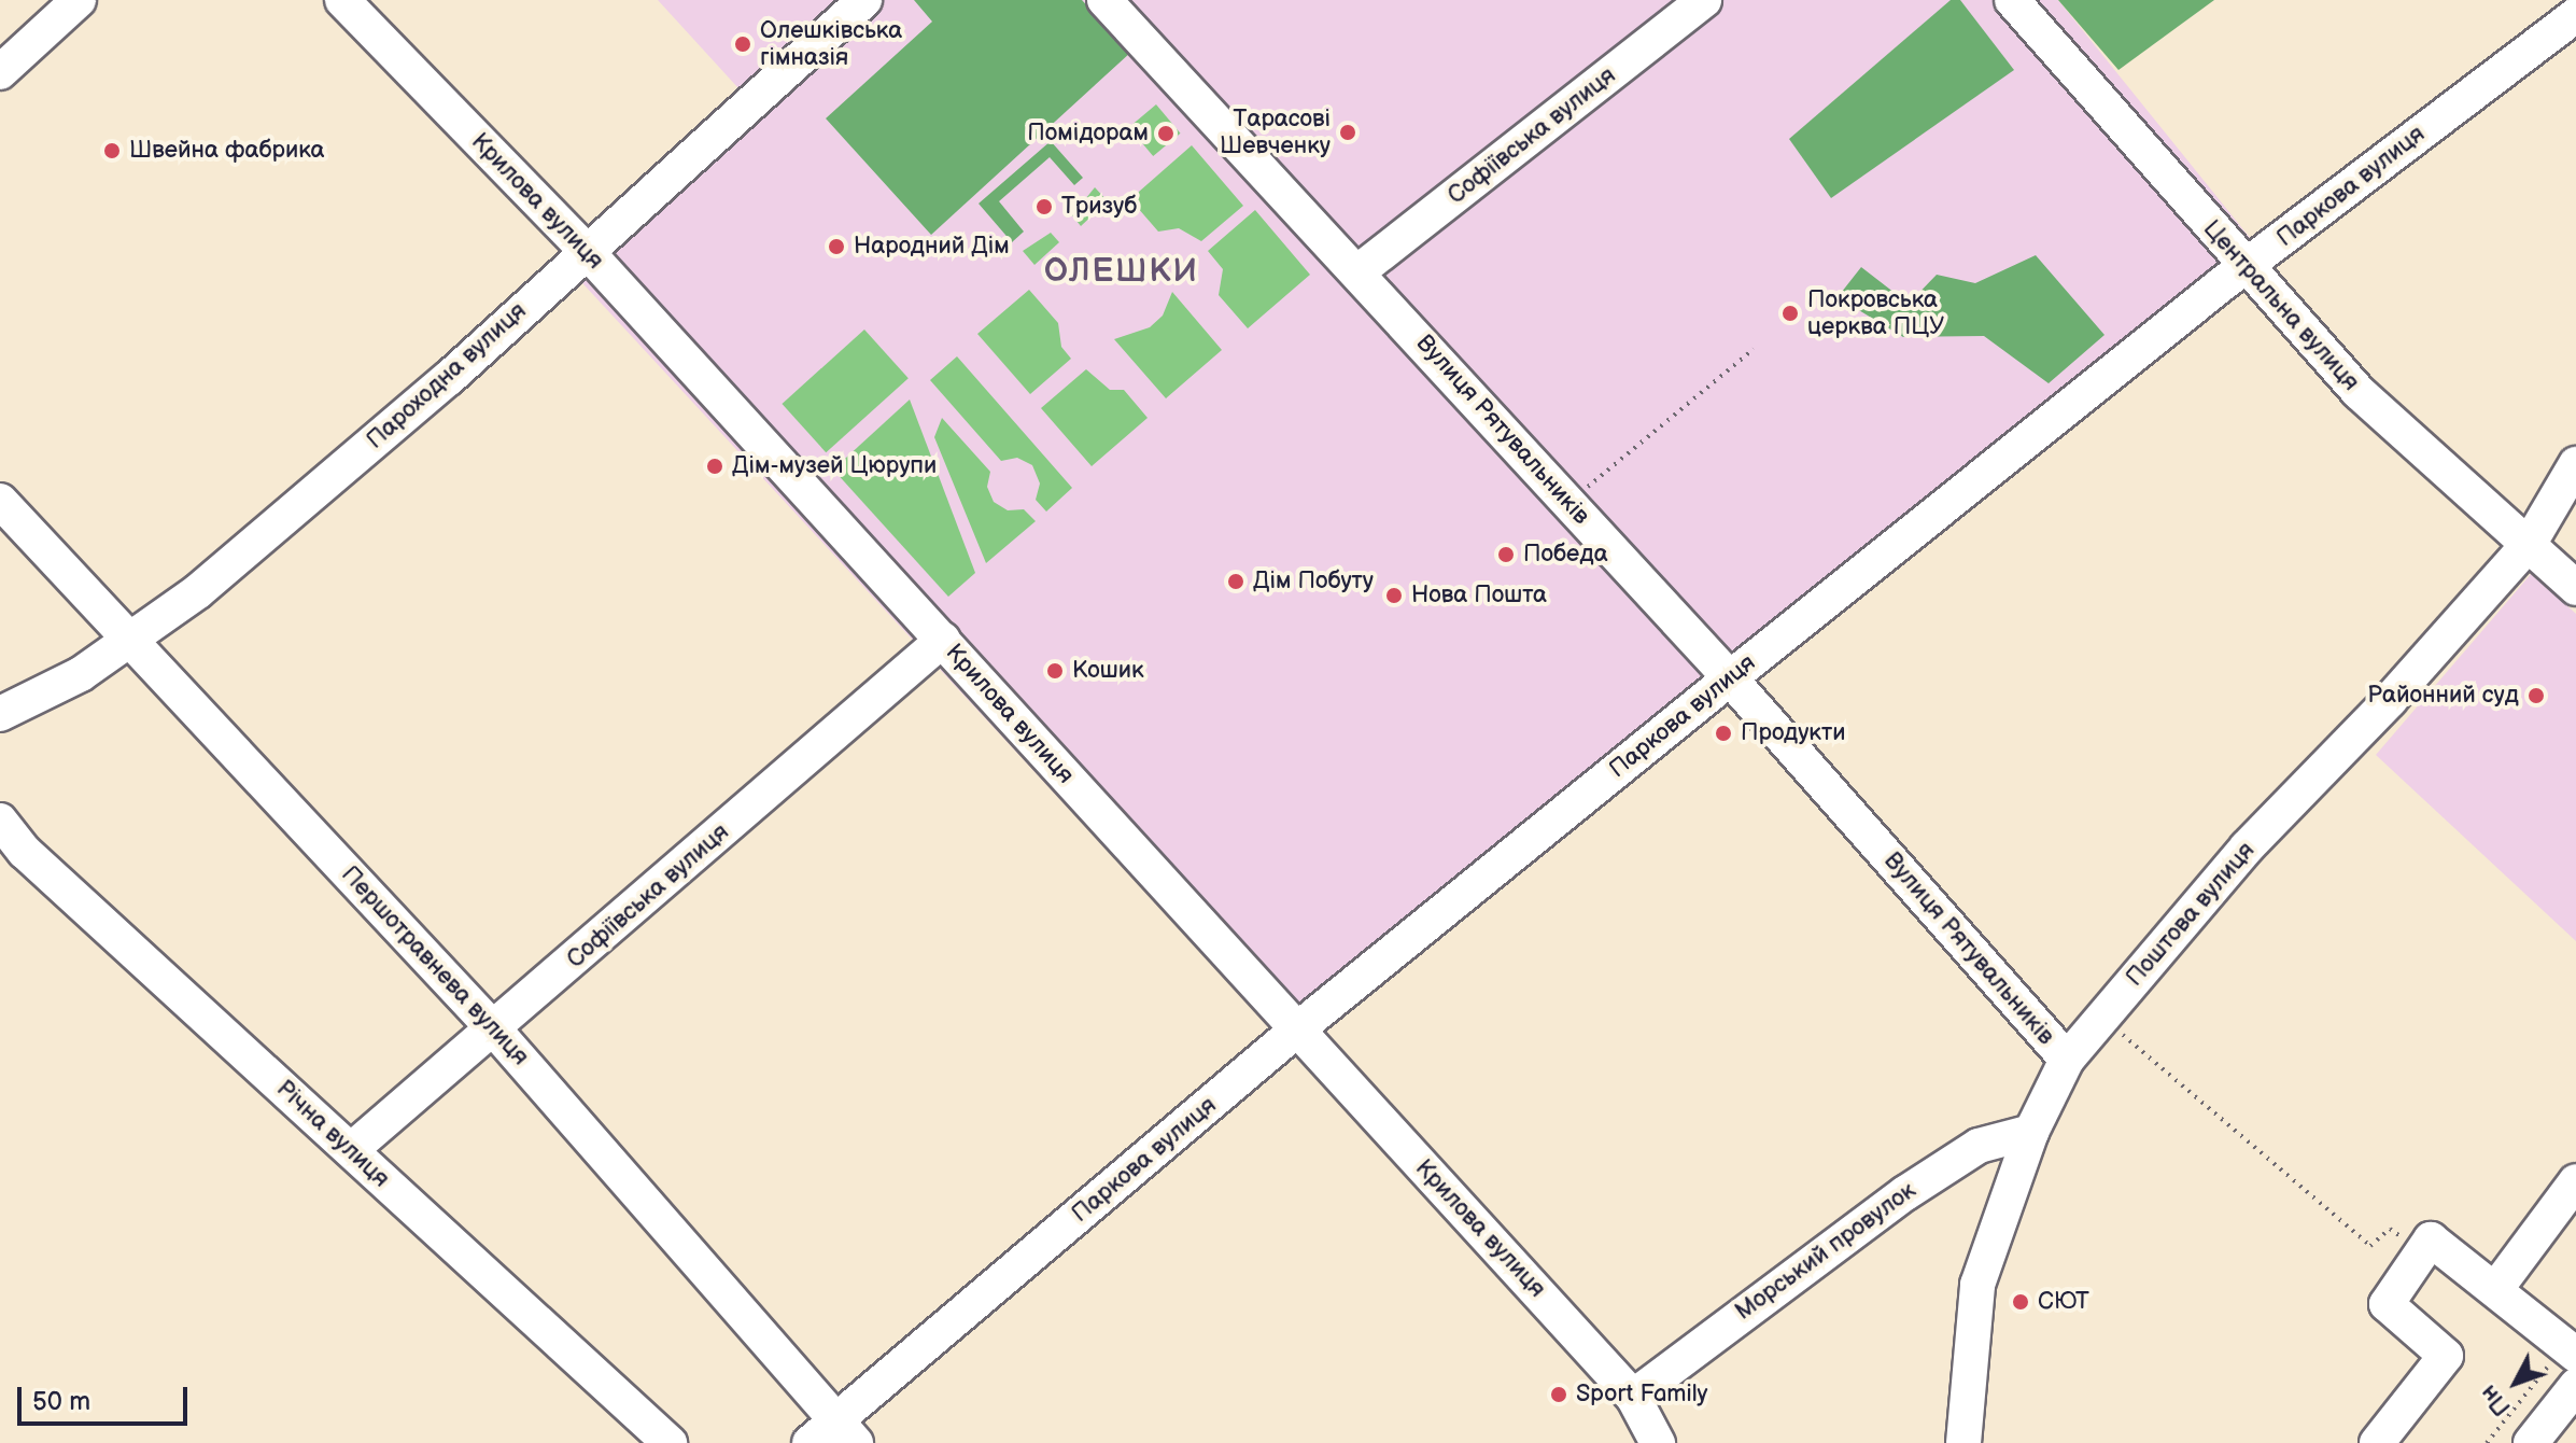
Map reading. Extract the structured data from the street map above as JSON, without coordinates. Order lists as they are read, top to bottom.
{
  "streets": {
    "street": [
      "Софіївська вулиця",
      "Паркова вулиця",
      "Крилова вулиця",
      "Центральна вулиця",
      "Пароходна вулиця",
      "Вулиця Рятувальників",
      "Поштова вулиця",
      "Першотравнева вулиця",
      "Річна вулиця",
      "Морський провулок"
    ]
  },
  "crossings": [
    ["Софіївська вулиця", "Крилова вулиця"],
    ["Софіївська вулиця", "Вулиця Рятувальників"],
    ["Софіївська вулиця", "Першотравнева вулиця"],
    ["Софіївська вулиця", "Річна вулиця"],
    ["Паркова вулиця", "Крилова вулиця"],
    ["Паркова вулиця", "Центральна вулиця"],
    ["Паркова вулиця", "Вулиця Рятувальників"],
    ["Паркова вулиця", "Першотравнева вулиця"],
    ["Крилова вулиця", "Пароходна вулиця"],
    ["Крилова вулиця", "Морський провулок"],
    ["Центральна вулиця", "Поштова вулиця"],
    ["Пароходна вулиця", "Першотравнева вулиця"],
    ["Вулиця Рятувальників", "Поштова вулиця"],
    ["Поштова вулиця", "Морський провулок"]
  ],
  "districts": ["ОЛЕШКИ"],
  "places": [
    "Олешківська гімназія",
    "Тарасові Шевченку",
    "Помідорам",
    "Швейна фабрика",
    "Тризуб",
    "Народний Дім",
    "Покровська церква ПЦУ",
    "Дім-музей Цюрупи",
    "Победа",
    "Дім Побуту",
    "Нова Пошта",
    "Кошик",
    "Районний суд",
    "Продукти",
    "СЮТ",
    "Sport Family"
  ],
  "scale_bar": "50 m",
  "north": "bottom left"
}
